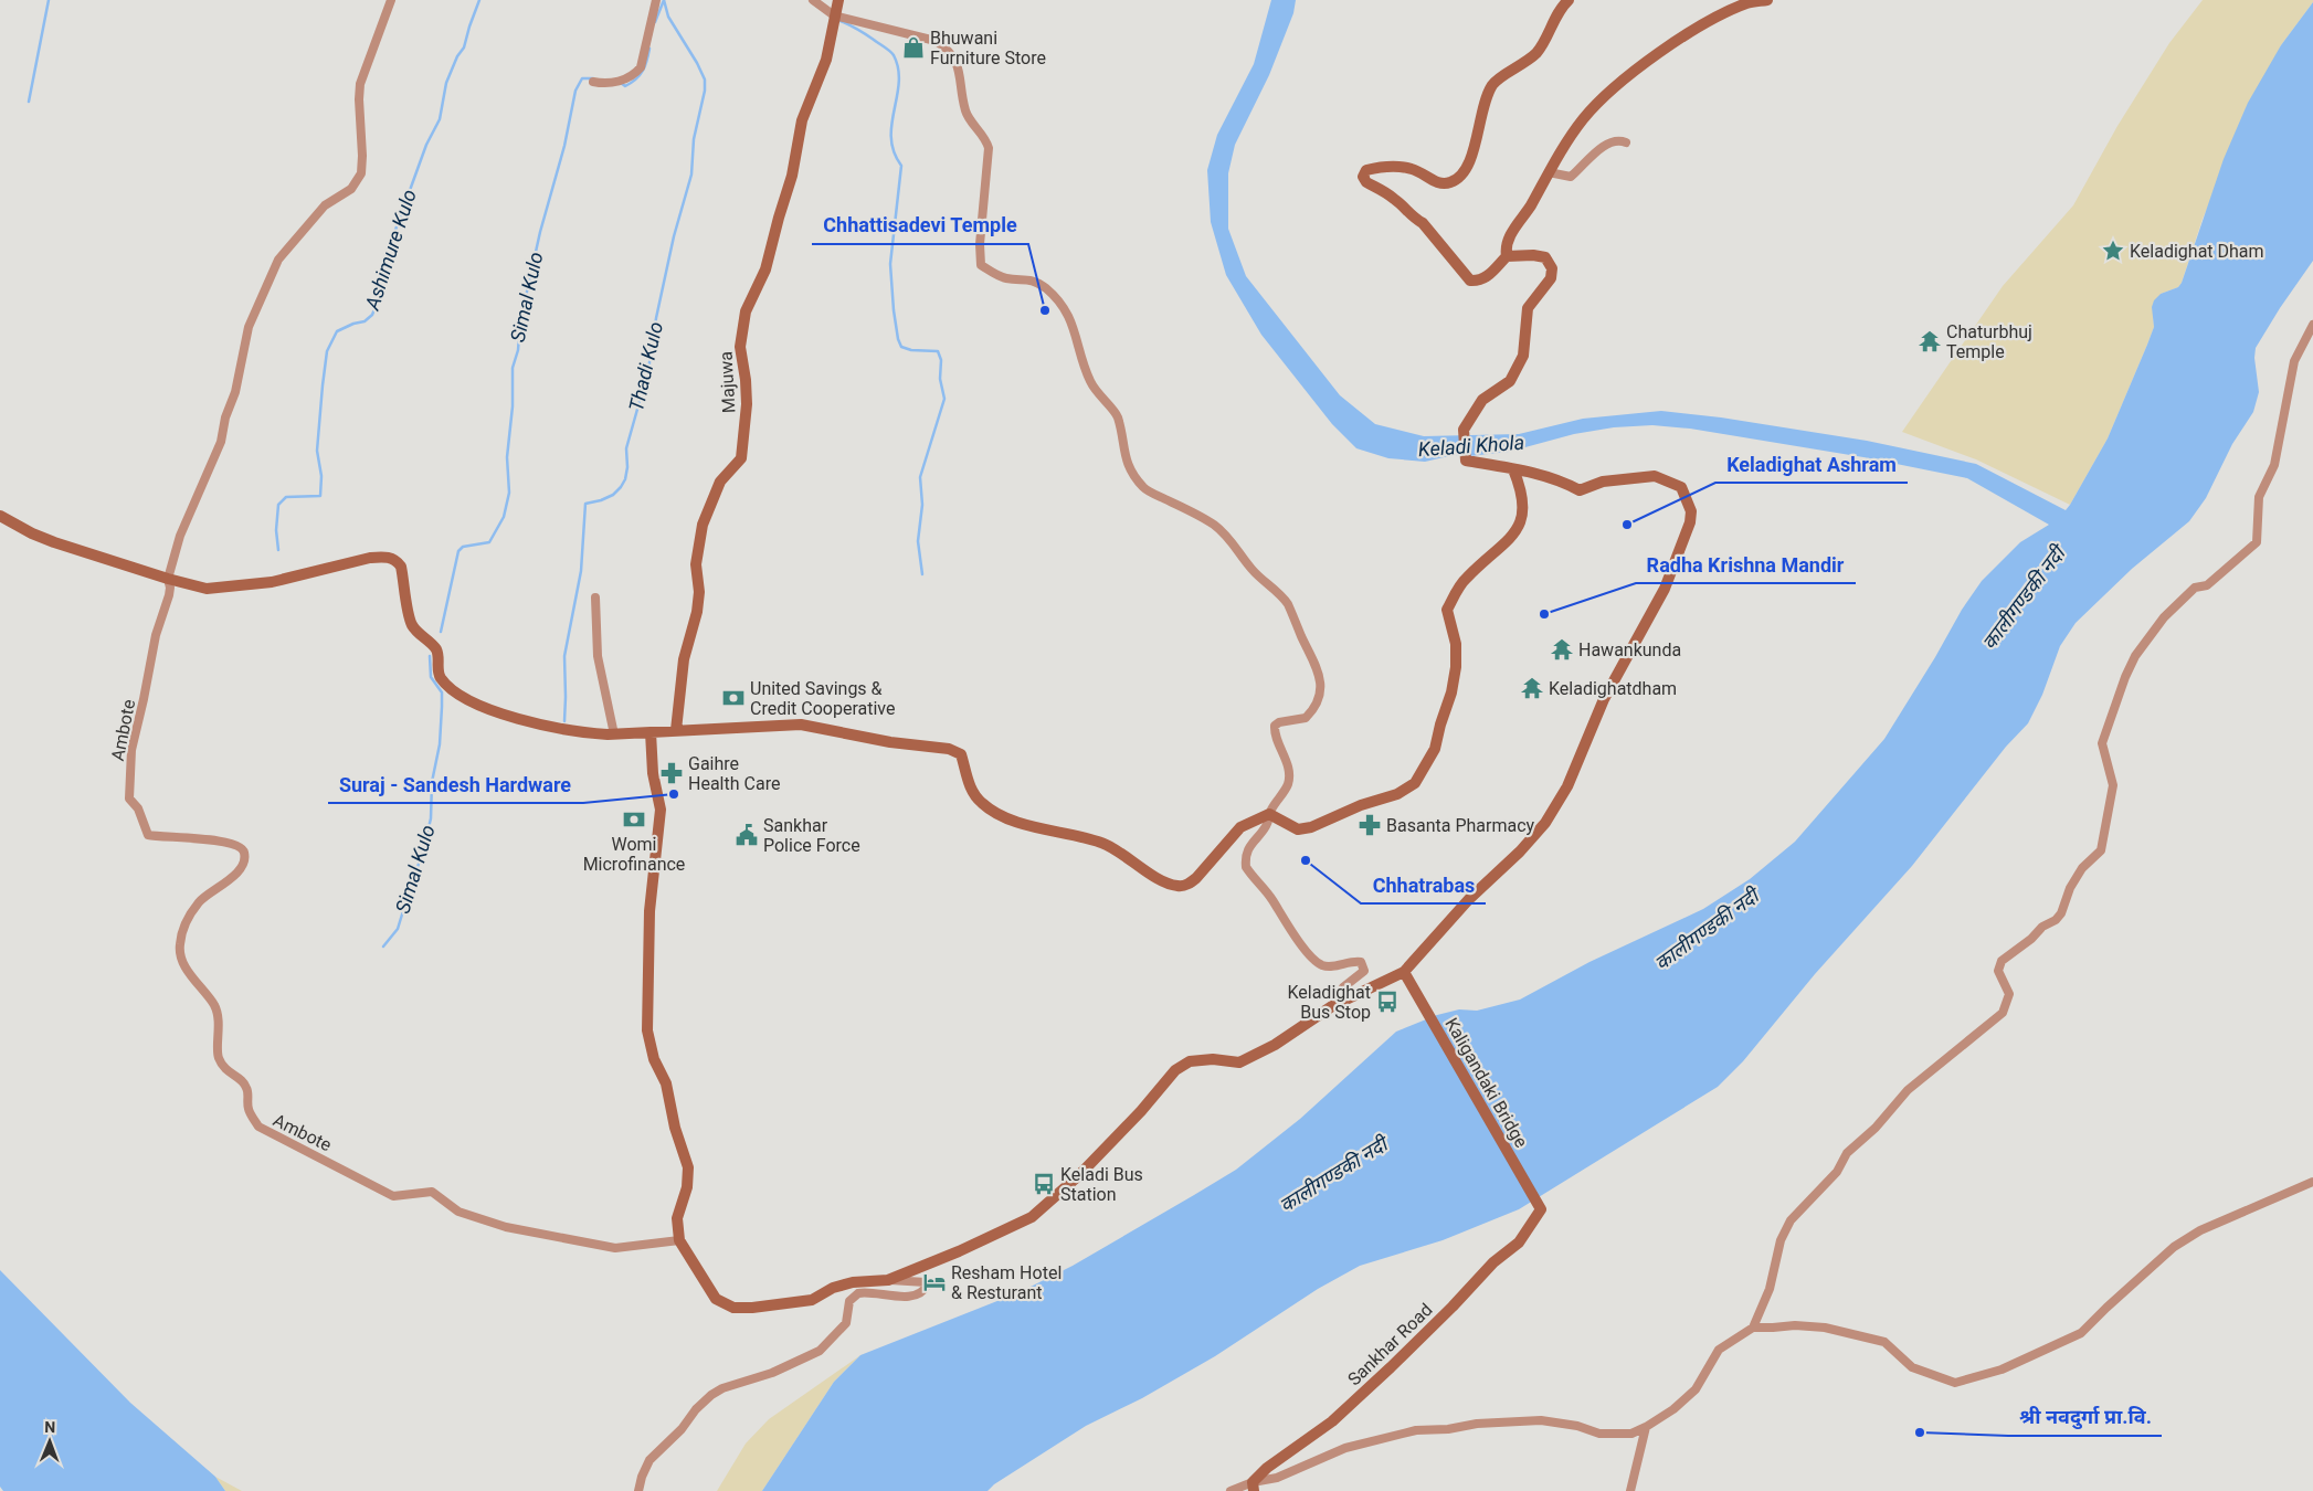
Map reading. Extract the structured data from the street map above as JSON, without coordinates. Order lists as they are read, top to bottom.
{
  "streets": {
    "street": [
      "Majuwa",
      "Ambote",
      "Kaligandaki Bridge",
      "Sankhar Road"
    ]
  },
  "crossings": [
    ["Kaligandaki Bridge", "Sankhar Road"]
  ],
  "water": [
    "Ashimure Kulo",
    "Simal Kulo",
    "Thadi Kulo",
    "Keladi Khola",
    "कालीगण्डकी नदी"
  ],
  "places": {
    "shop": ["Bhuwani Furniture Store"],
    "place": ["Keladighat Dham"],
    "other": [
      "Chhattisadevi Temple",
      "Keladighat Ashram",
      "Radha Krishna Mandir",
      "Suraj - Sandesh Hardware",
      "Chhatrabas",
      "श्री नवदुर्गा प्रा.वि."
    ],
    "temple": ["Chaturbhuj Temple", "Hawankunda", "Keladighatdham"],
    "bank": ["United Savings & Credit Cooperative", "Womi Microfinance"],
    "pharmacy": ["Gaihre Health Care", "Basanta Pharmacy"],
    "public building": ["Sankhar Police Force"],
    "bus stop": ["Keladighat Bus Stop", "Keladi Bus Station"],
    "hotel": ["Resham Hotel & Resturant"]
  },
  "north": "top"
}
